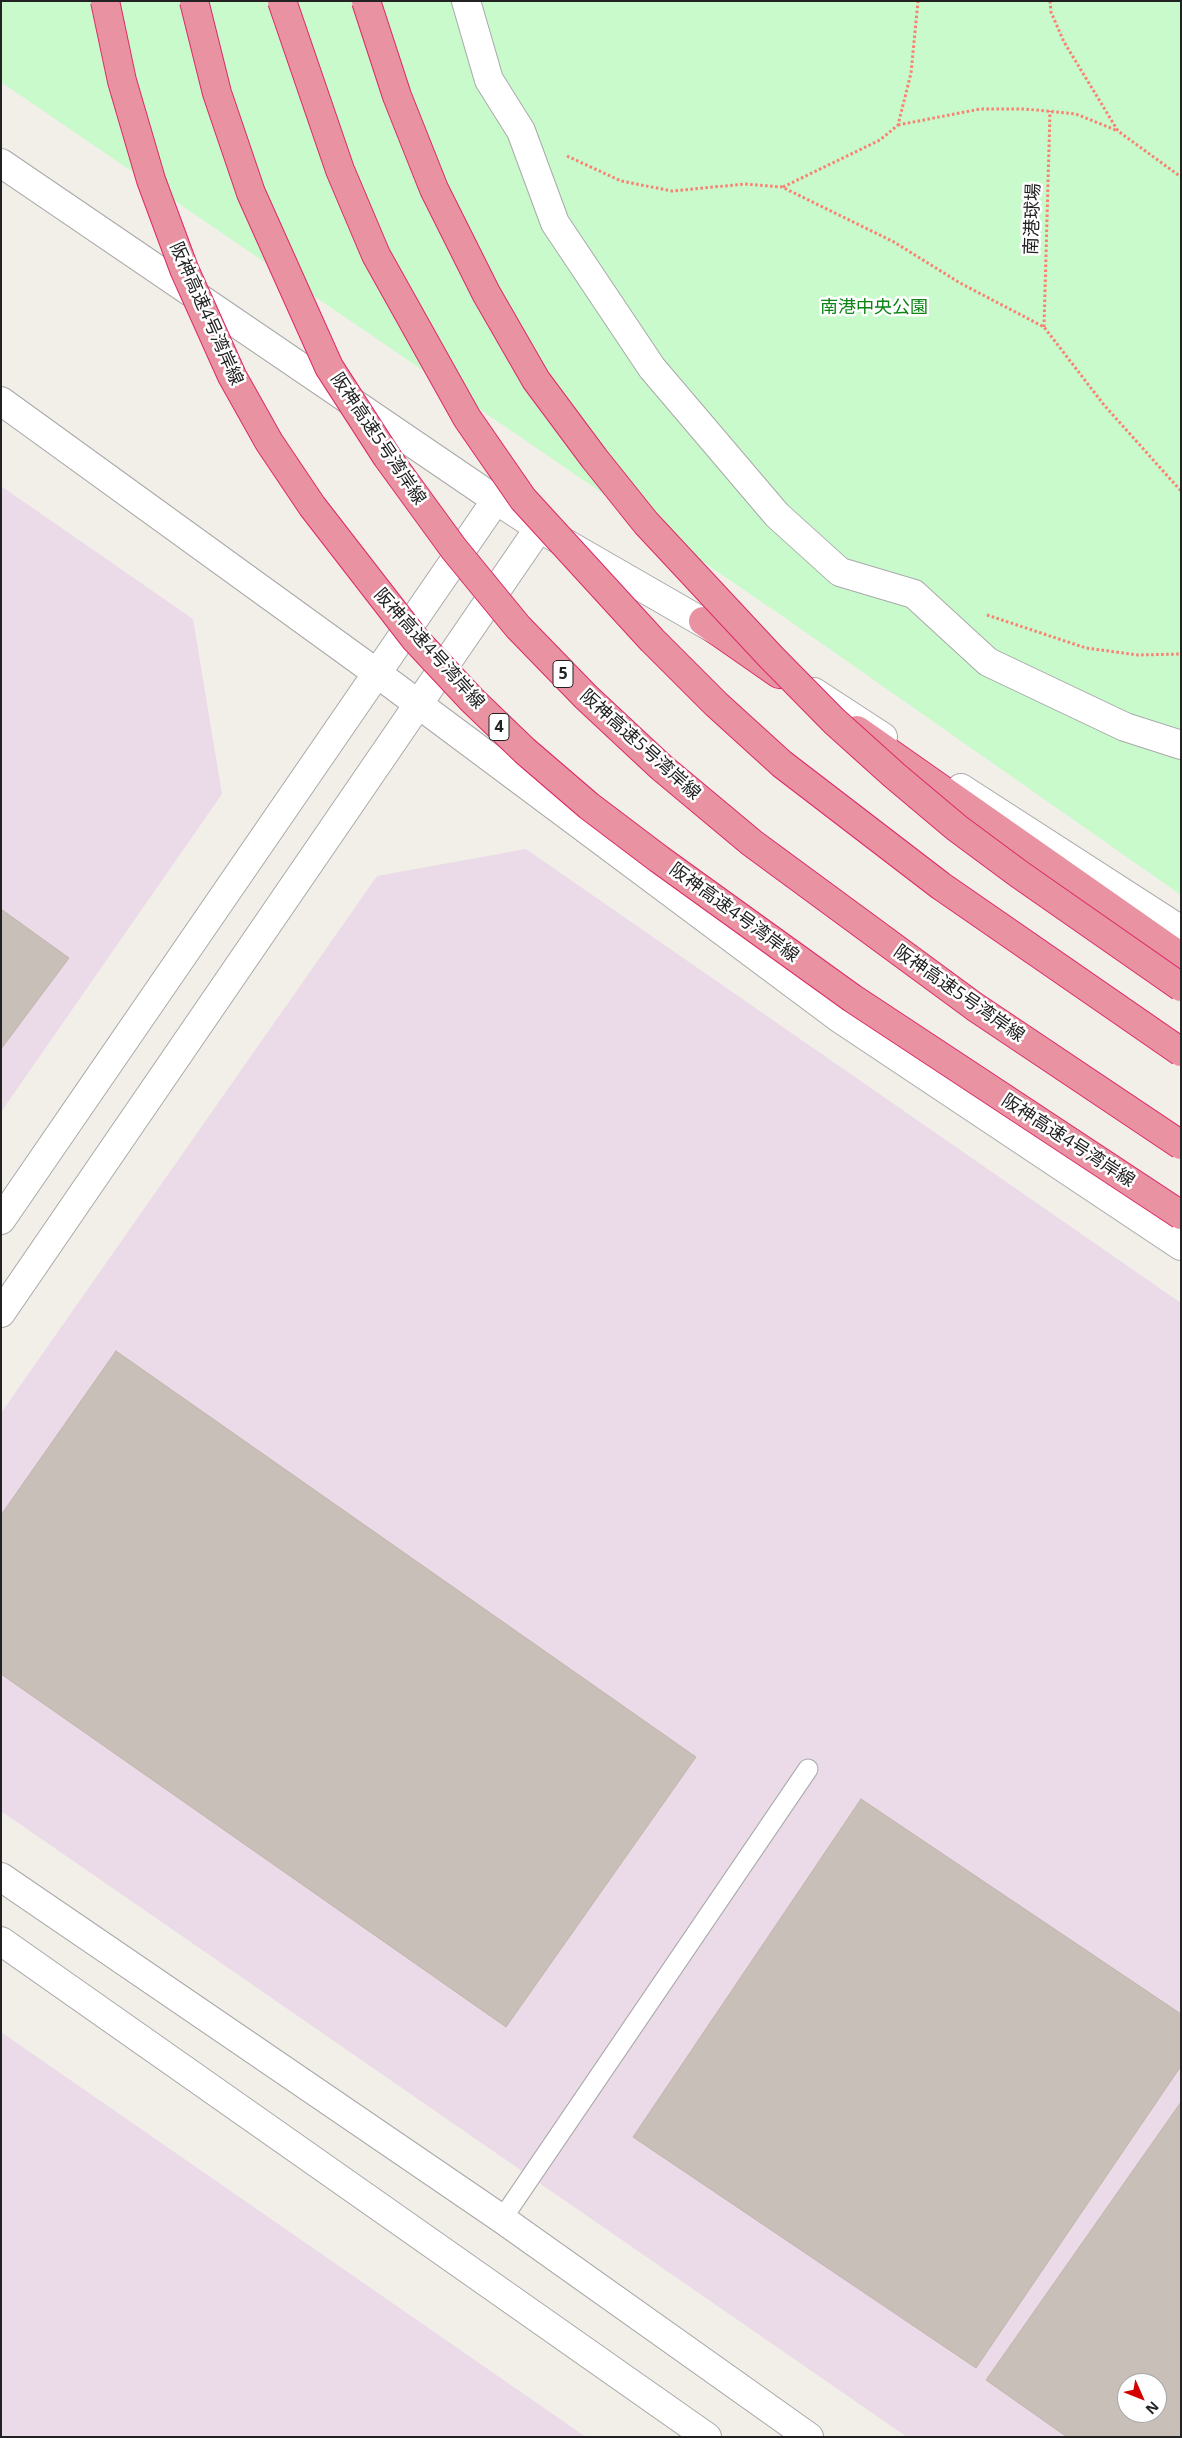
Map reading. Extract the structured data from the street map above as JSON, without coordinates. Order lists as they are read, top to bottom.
{
  "streets": {
    "highway": [
      "阪神高速4号湾岸線",
      "阪神高速5号湾岸線",
      "5",
      "4"
    ],
    "path": ["南港球場"]
  },
  "parks": ["南港中央公園"],
  "north": "bottom right"
}
